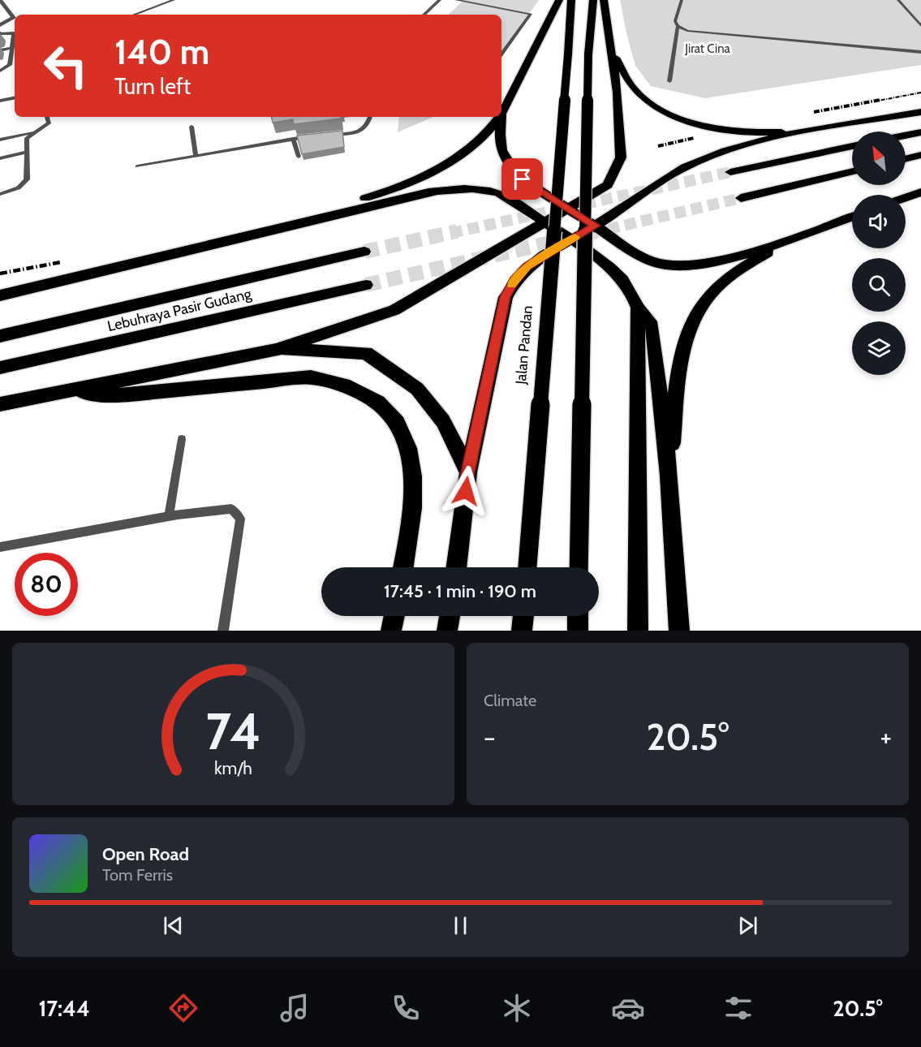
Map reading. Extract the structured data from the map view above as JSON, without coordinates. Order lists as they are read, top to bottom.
{
  "streets": {
    "highway": ["Lebuhraya Pasir Gudang", "Jalan Pandan"]
  },
  "parks": ["Jirat Cina"],
  "north": "top left",
  "page": {
    "turn": ["140 m", "Turn left"],
    "limit": "80",
    "trip": "17:45 · 1 min · 190 m",
    "tile": "Climate",
    "heat": ["−", "20.5°", "+"],
    "song": ["Open Road", "Tom Ferris"],
    "tabs": ["17:44", "20.5°"],
    "gauge": ["74", "km/h"]
  }
}
